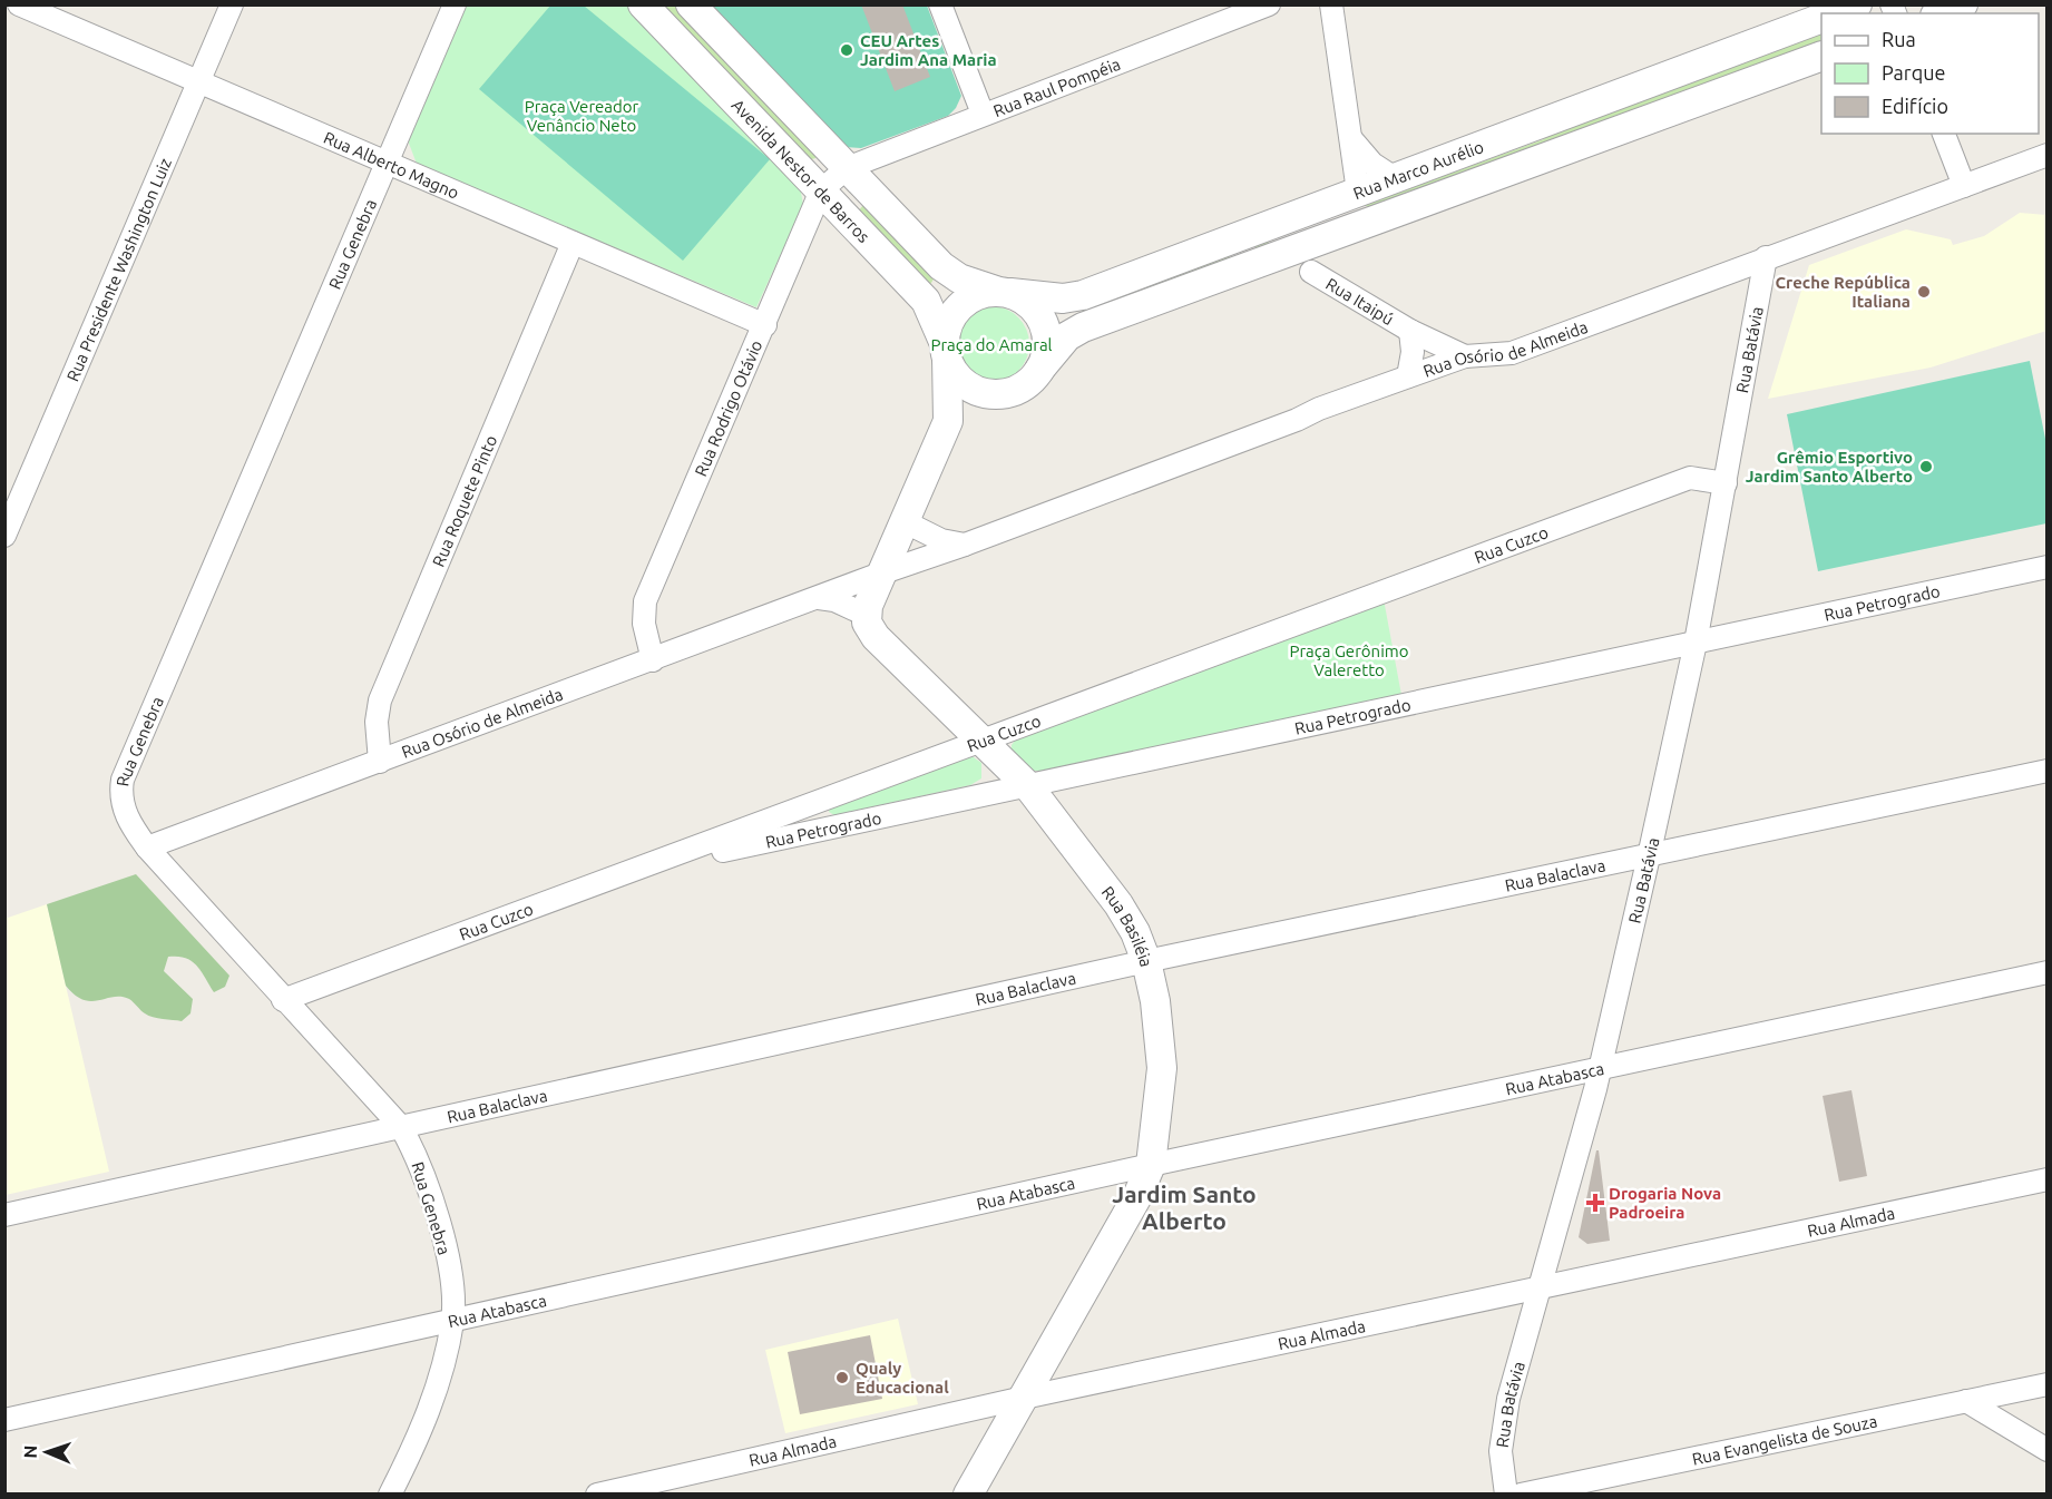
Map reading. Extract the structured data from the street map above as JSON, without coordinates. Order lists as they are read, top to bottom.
{
  "streets": {
    "street": [
      "Rua Raul Pompéia",
      "Rua Alberto Magno",
      "Rua Marco Aurélio",
      "Avenida Nestor de Barros",
      "Rua Genebra",
      "Rua Presidente Washington Luiz",
      "Rua Itaipú",
      "Rua Osório de Almeida",
      "Rua Batávia",
      "Rua Rodrigo Otávio",
      "Rua Roquete Pinto",
      "Rua Cuzco",
      "Rua Petrogrado",
      "Rua Balaclava",
      "Rua Basiléia",
      "Rua Atabasca",
      "Rua Almada",
      "Rua Evangelista de Souza"
    ]
  },
  "crossings": [
    ["Rua Raul Pompéia", "Avenida Nestor de Barros"],
    ["Rua Raul Pompéia", "Rua Rodrigo Otávio"],
    ["Rua Alberto Magno", "Rua Genebra"],
    ["Rua Alberto Magno", "Rua Presidente Washington Luiz"],
    ["Rua Alberto Magno", "Rua Rodrigo Otávio"],
    ["Rua Alberto Magno", "Rua Roquete Pinto"],
    ["Rua Marco Aurélio", "Avenida Nestor de Barros"],
    ["Avenida Nestor de Barros", "Rua Rodrigo Otávio"],
    ["Rua Genebra", "Rua Osório de Almeida"],
    ["Rua Genebra", "Rua Cuzco"],
    ["Rua Genebra", "Rua Balaclava"],
    ["Rua Genebra", "Rua Atabasca"],
    ["Rua Itaipú", "Rua Osório de Almeida"],
    ["Rua Osório de Almeida", "Rua Batávia"],
    ["Rua Osório de Almeida", "Rua Rodrigo Otávio"],
    ["Rua Osório de Almeida", "Rua Roquete Pinto"],
    ["Rua Batávia", "Rua Cuzco"],
    ["Rua Batávia", "Rua Petrogrado"],
    ["Rua Batávia", "Rua Balaclava"],
    ["Rua Batávia", "Rua Atabasca"],
    ["Rua Batávia", "Rua Almada"],
    ["Rua Cuzco", "Rua Petrogrado"],
    ["Rua Cuzco", "Rua Basiléia"],
    ["Rua Petrogrado", "Rua Basiléia"],
    ["Rua Balaclava", "Rua Basiléia"],
    ["Rua Basiléia", "Rua Atabasca"],
    ["Rua Basiléia", "Rua Almada"]
  ],
  "districts": ["Jardim Santo Alberto"],
  "parks": ["Praça Vereador Venâncio Neto", "Praça do Amaral", "Praça Gerônimo Valeretto"],
  "places": {
    "other": [
      "CEU Artes Jardim Ana Maria",
      "Creche República Italiana",
      "Grêmio Esportivo Jardim Santo Alberto",
      "Qualy Educacional"
    ],
    "health": ["Drogaria Nova Padroeira"]
  },
  "legend": ["Rua", "Parque", "Edifício"],
  "north": "left"
}
